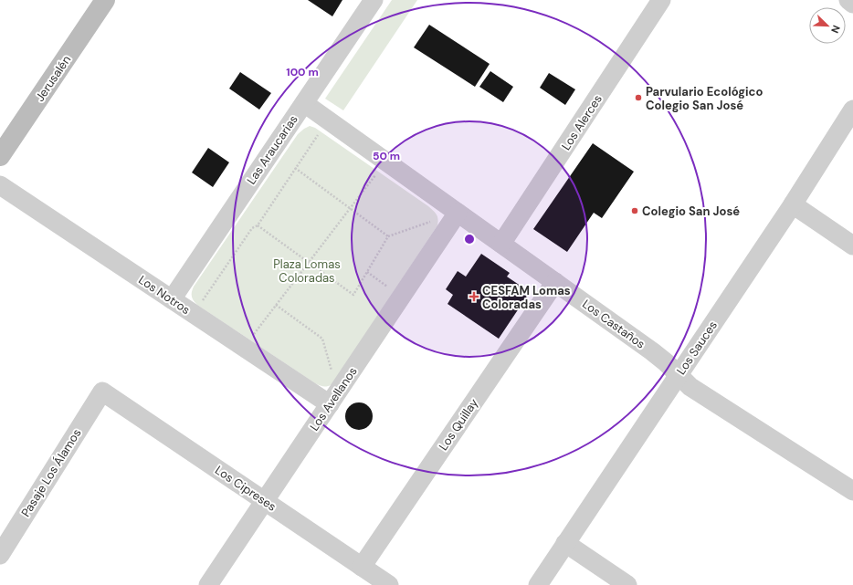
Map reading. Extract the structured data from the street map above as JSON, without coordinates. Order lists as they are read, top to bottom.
{
  "streets": {
    "street": [
      "Jerusalén",
      "Los Alerces",
      "Las Araucarias",
      "Los Notros",
      "Los Castaños",
      "Los Sauces",
      "Los Avellanos",
      "Los Quillay",
      "Pasaje Los Álamos",
      "Los Cipreses"
    ]
  },
  "crossings": [
    ["Los Alerces", "Los Castaños"],
    ["Las Araucarias", "Los Notros"],
    ["Las Araucarias", "Los Castaños"],
    ["Los Notros", "Los Avellanos"],
    ["Los Castaños", "Los Sauces"],
    ["Los Castaños", "Los Avellanos"],
    ["Los Castaños", "Los Quillay"],
    ["Los Avellanos", "Los Cipreses"],
    ["Los Quillay", "Los Cipreses"],
    ["Pasaje Los Álamos", "Los Cipreses"]
  ],
  "parks": ["Plaza Lomas Coloradas"],
  "places": {
    "other": ["Parvulario Ecológico Colegio San José", "Colegio San José"],
    "health": ["CESFAM Lomas Coloradas"]
  },
  "north": "bottom right",
  "rings": ["100 m", "50 m"]
}
